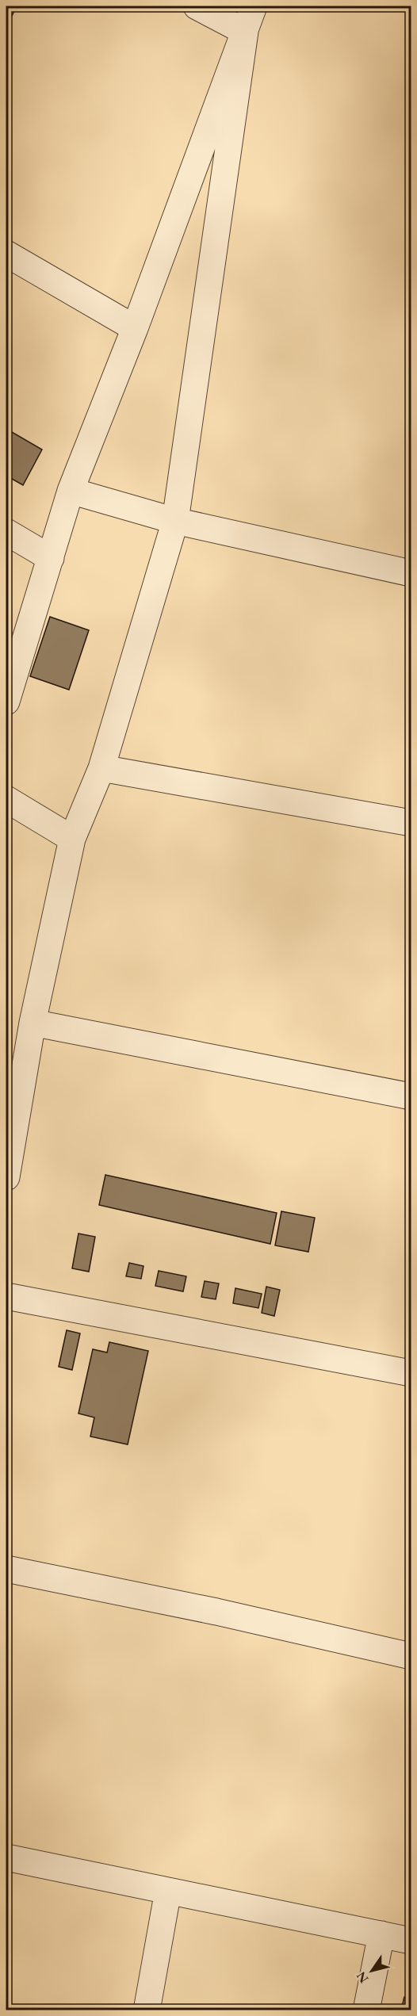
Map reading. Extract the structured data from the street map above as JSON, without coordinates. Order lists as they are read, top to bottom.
{
  "north": "bottom left"
}
